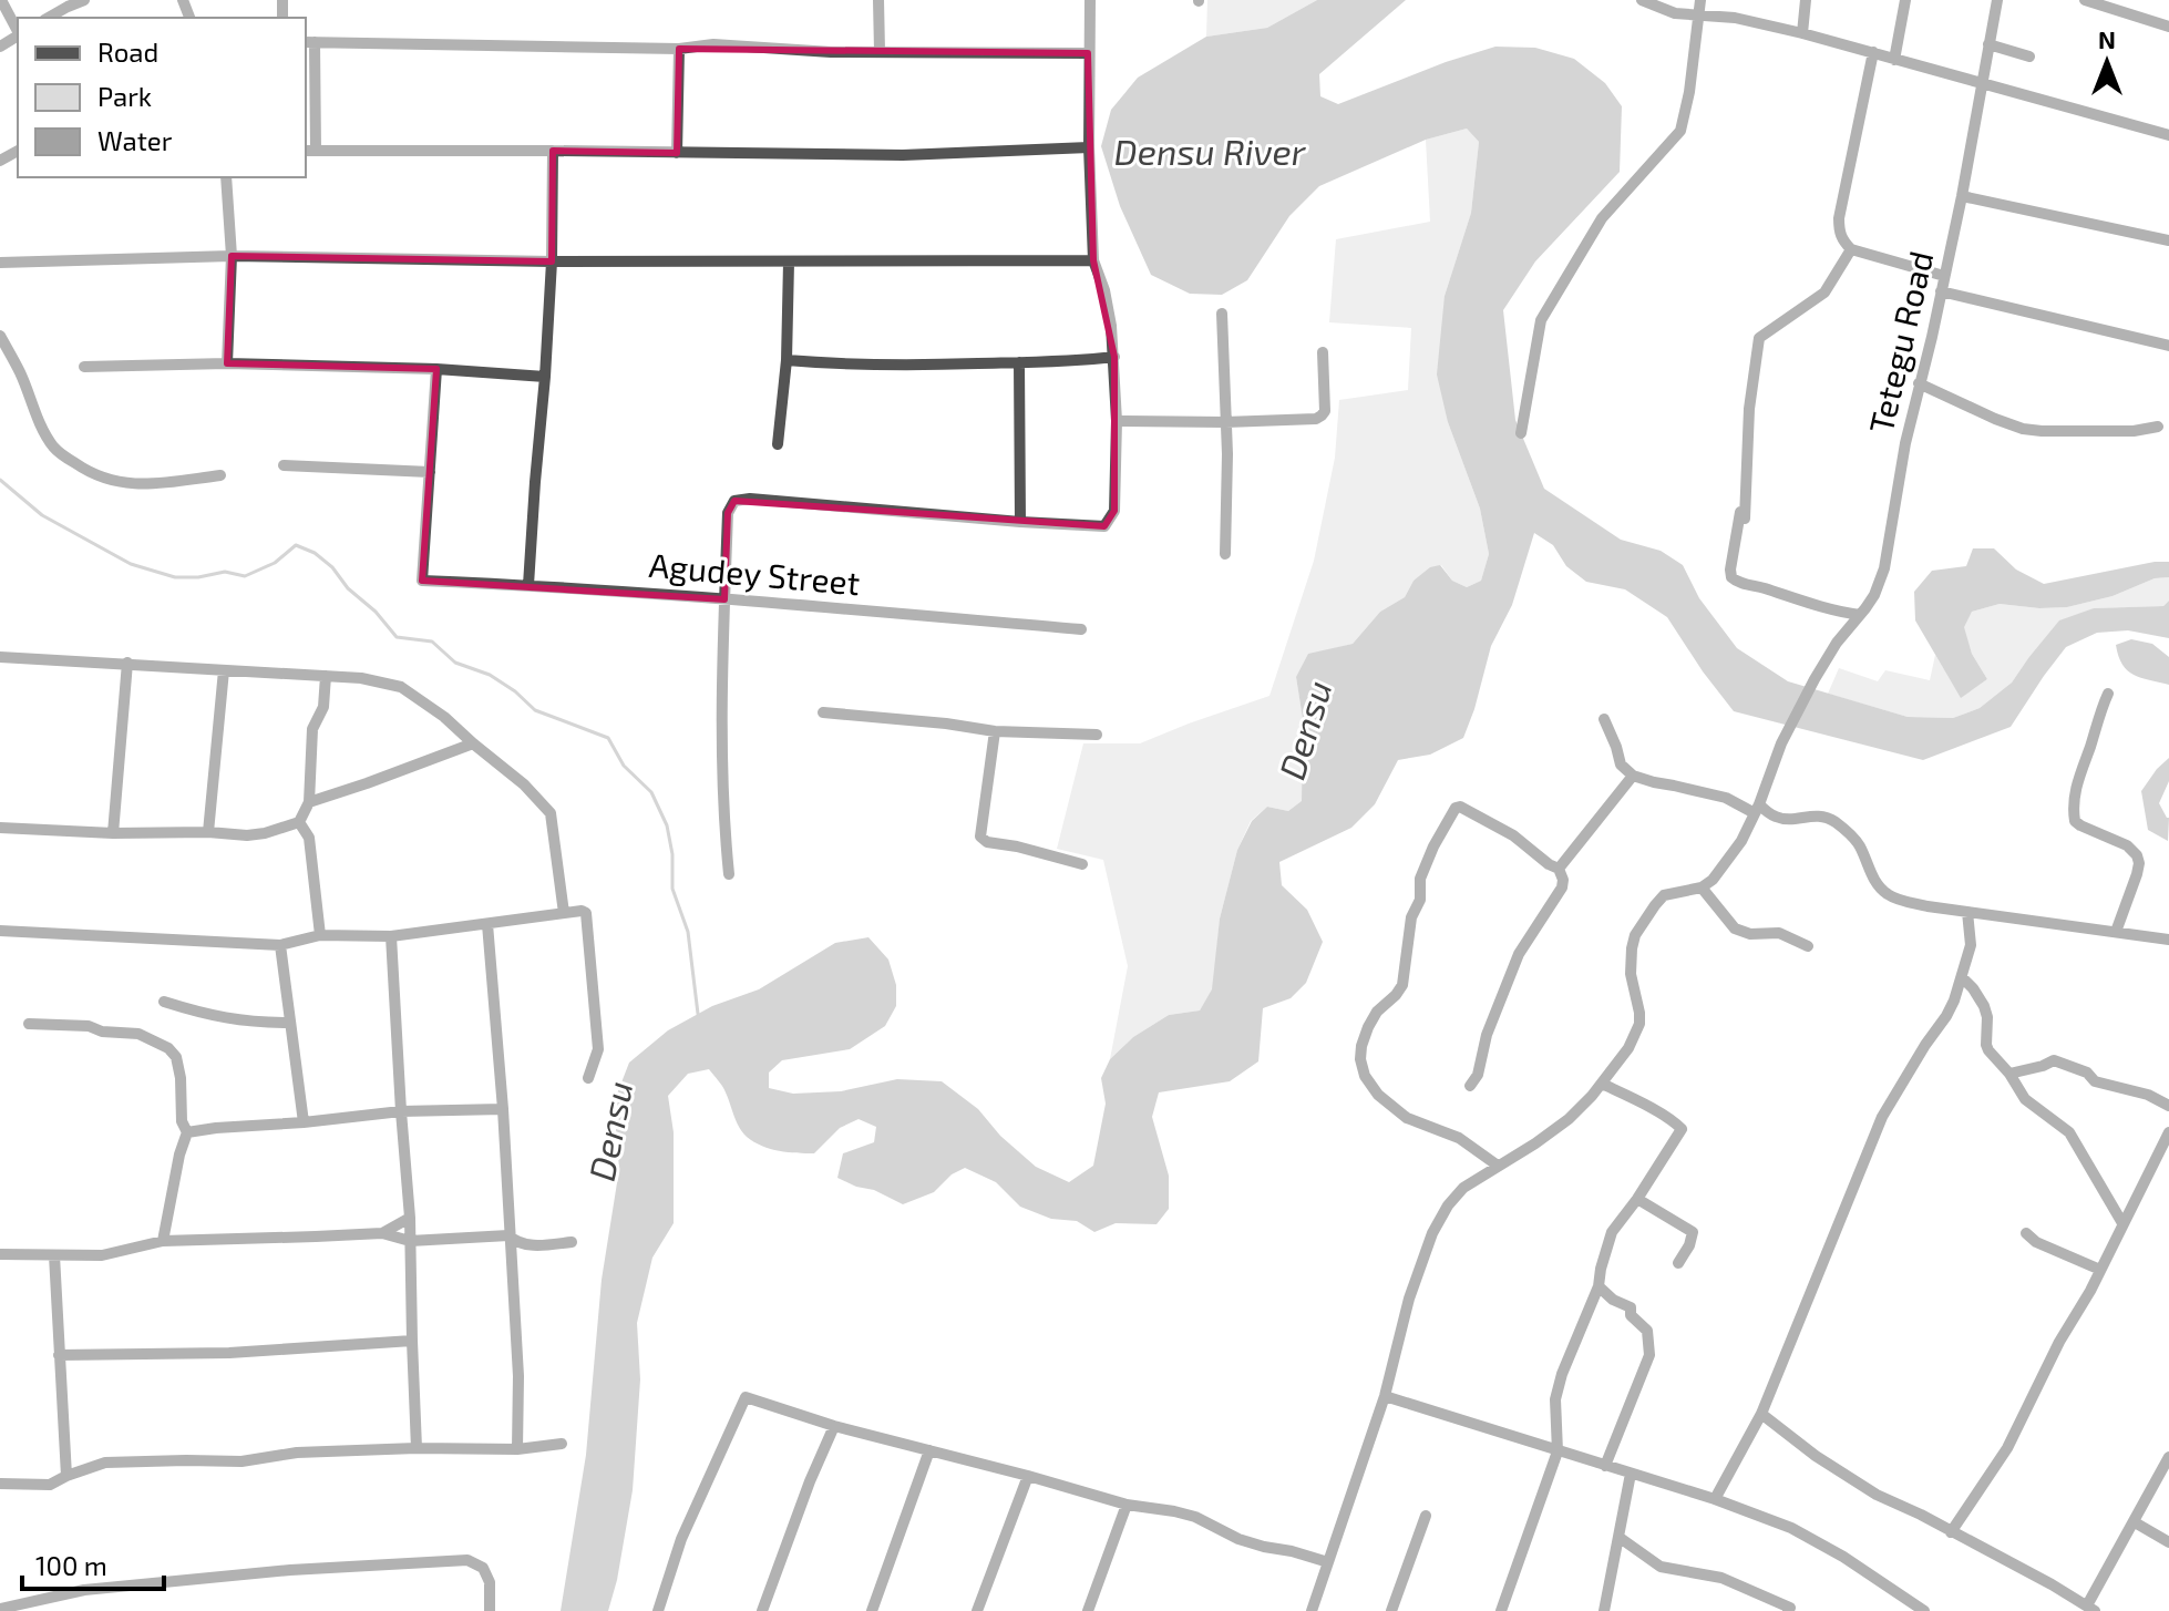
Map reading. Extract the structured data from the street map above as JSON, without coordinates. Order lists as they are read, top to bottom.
{
  "streets": {
    "street": ["Tetegu Road", "Agudey Street"]
  },
  "water": ["Densu River", "Densu"],
  "legend": ["Road", "Park", "Water"],
  "scale_bar": "100 m",
  "north": "top"
}
